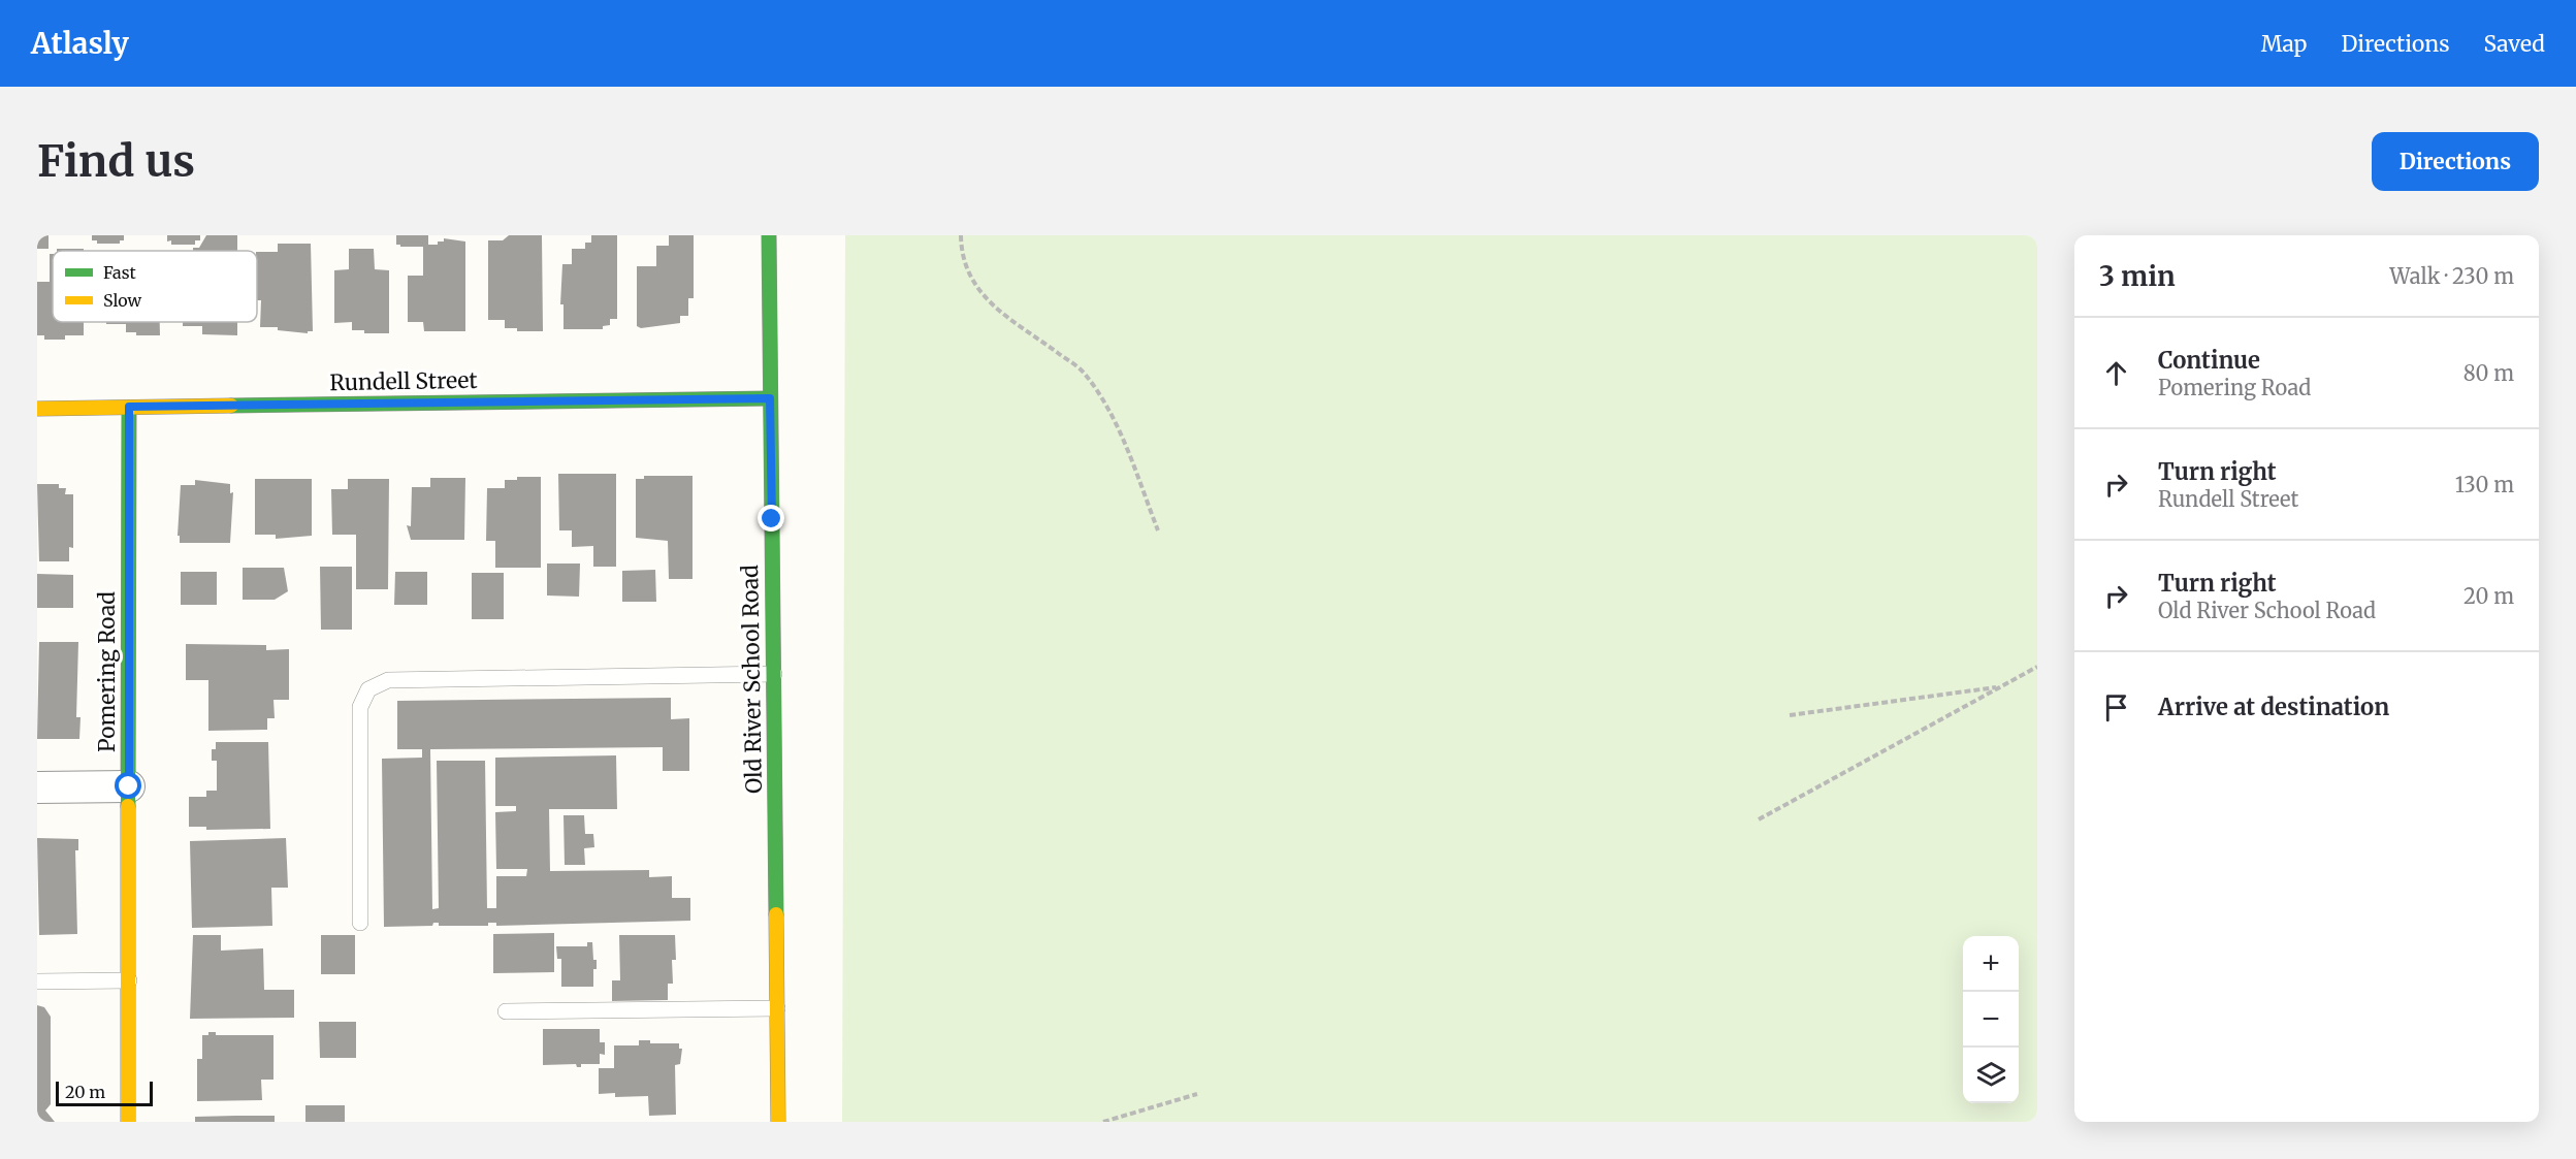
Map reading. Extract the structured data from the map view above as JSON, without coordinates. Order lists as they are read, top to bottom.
{
  "streets": {
    "street": ["Rundell Street", "Pomering Road", "Old River School Road"]
  },
  "crossings": [
    ["Rundell Street", "Pomering Road"],
    ["Rundell Street", "Old River School Road"]
  ],
  "legend": ["Fast", "Slow"],
  "scale_bar": "20 m",
  "page": {
    "header": "Atlasly",
    "nav": ["Map", "Directions", "Saved"],
    "buttons": "Directions",
    "title": "Find us",
    "heading": ["3 min", "Walk · 230 m"],
    "list": [
      ["Continue", "Pomering Road", "80 m"],
      ["Turn right", "Rundell Street", "130 m"],
      ["Turn right", "Old River School Road", "20 m"],
      "Arrive at destination"
    ],
    "map_buttons": ["+", "−"],
    "scale": "20 m"
  }
}
